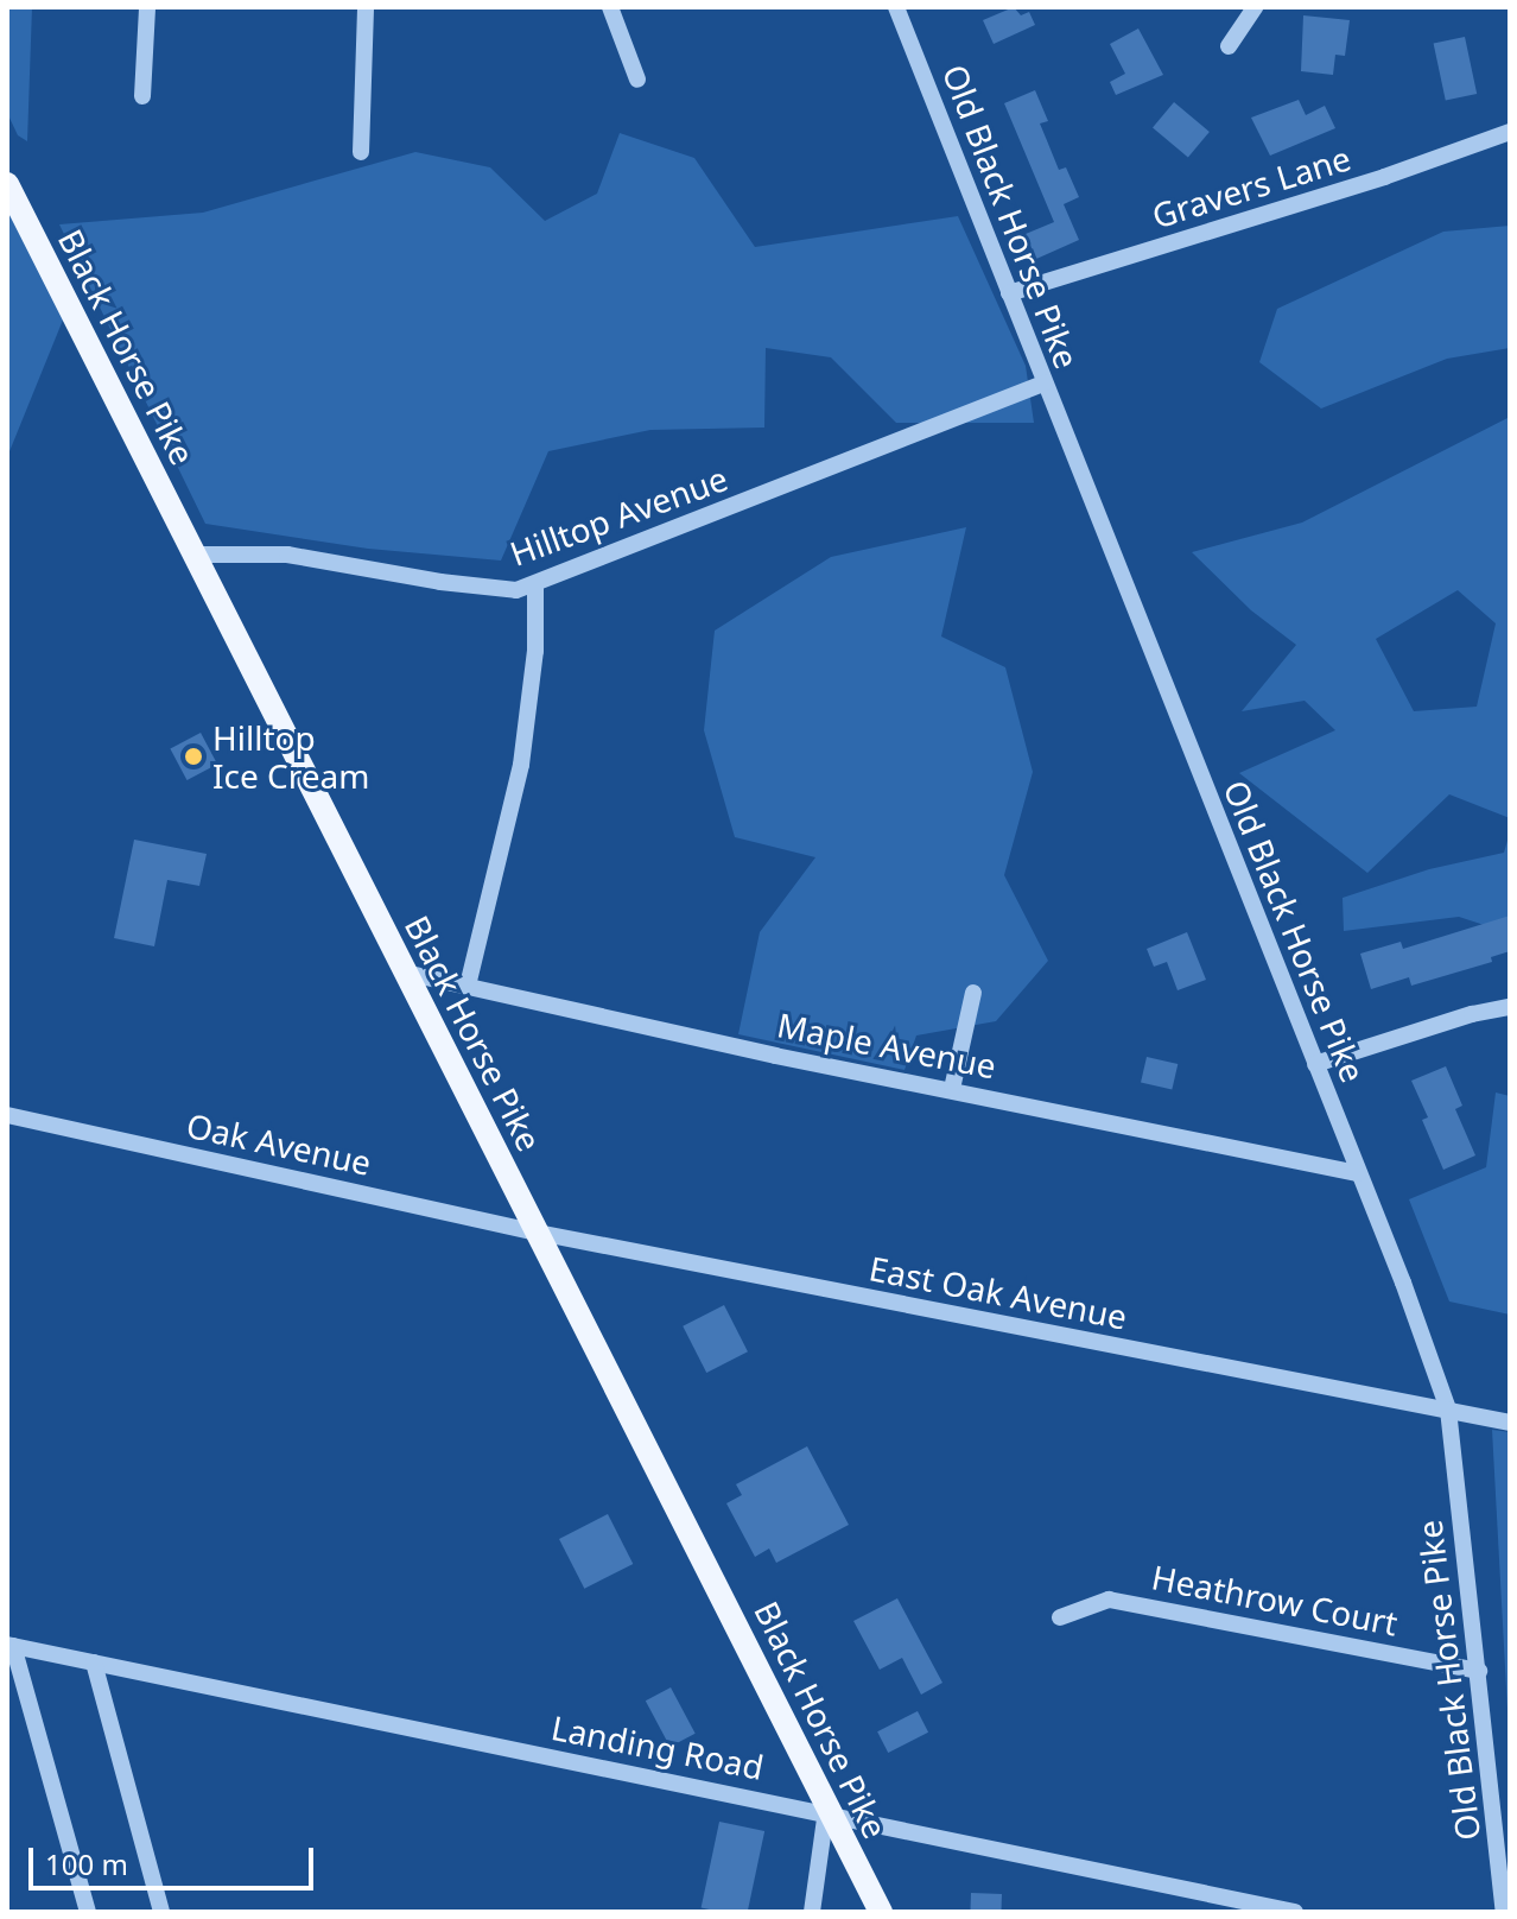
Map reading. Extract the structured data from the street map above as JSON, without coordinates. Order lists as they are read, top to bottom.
{
  "streets": {
    "main road": ["Black Horse Pike"],
    "street": [
      "Gravers Lane",
      "Old Black Horse Pike",
      "Hilltop Avenue",
      "Maple Avenue",
      "Oak Avenue",
      "East Oak Avenue",
      "Heathrow Court",
      "Landing Road"
    ]
  },
  "crossings": [
    ["Gravers Lane", "Old Black Horse Pike"],
    ["Old Black Horse Pike", "Hilltop Avenue"],
    ["Old Black Horse Pike", "Maple Avenue"],
    ["Old Black Horse Pike", "East Oak Avenue"],
    ["Old Black Horse Pike", "Heathrow Court"],
    ["Black Horse Pike", "Hilltop Avenue"],
    ["Black Horse Pike", "Maple Avenue"],
    ["Black Horse Pike", "Oak Avenue"],
    ["Black Horse Pike", "East Oak Avenue"],
    ["Black Horse Pike", "Landing Road"],
    ["Oak Avenue", "East Oak Avenue"]
  ],
  "places": ["Hilltop Ice Cream"],
  "scale_bar": "100 m"
}
